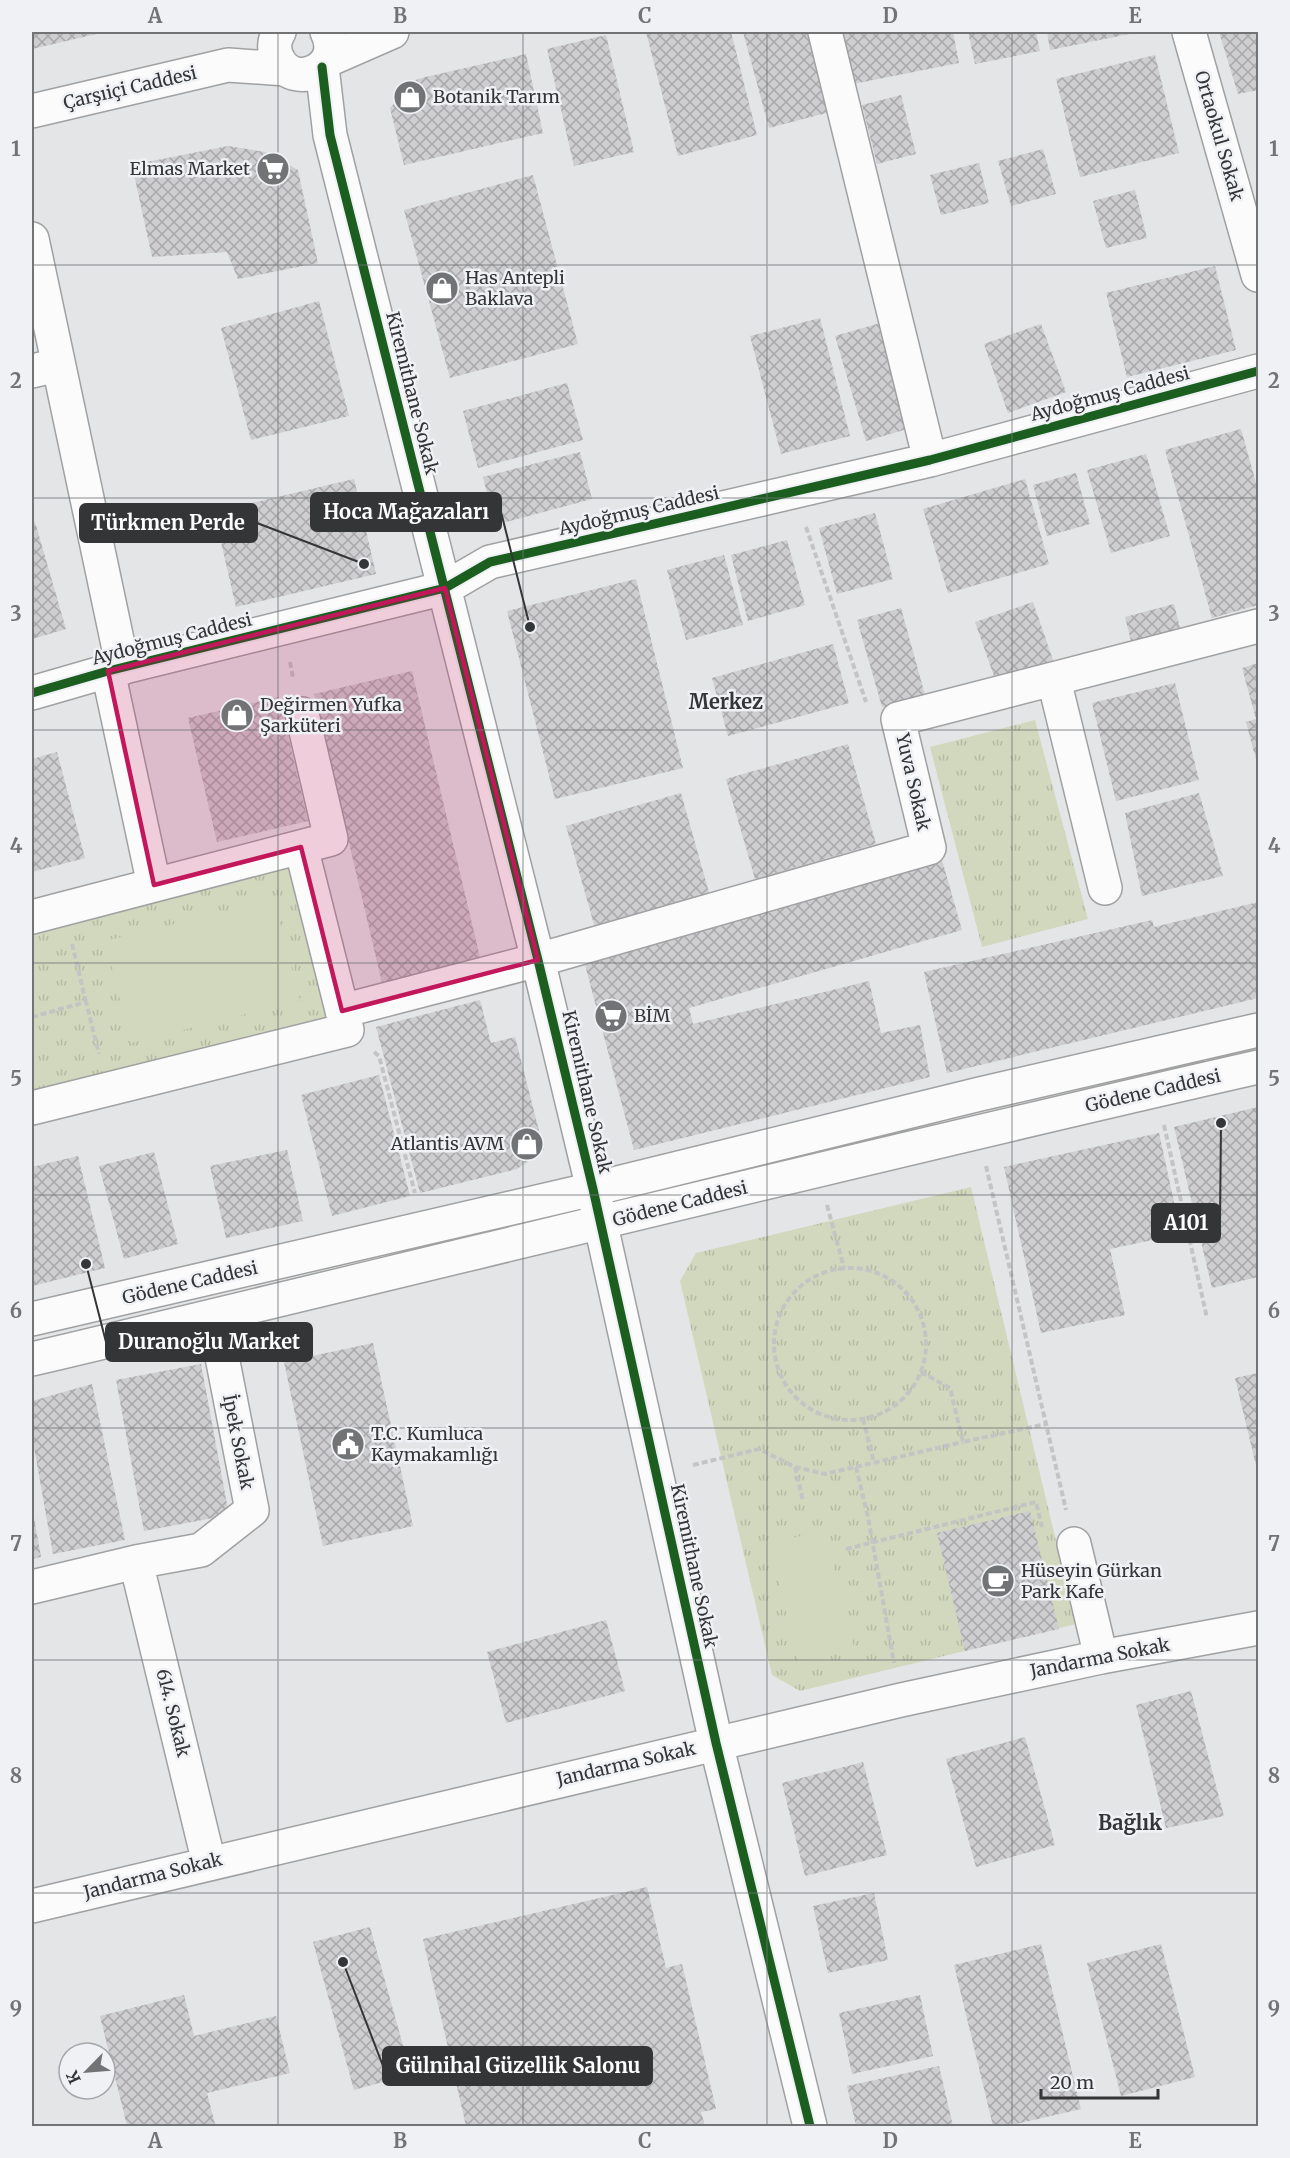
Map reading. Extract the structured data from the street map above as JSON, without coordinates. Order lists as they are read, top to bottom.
{
  "streets": {
    "street": [
      "Çarşıiçi Caddesi",
      "Ortaokul Sokak",
      "Kiremithane Sokak",
      "Aydoğmuş Caddesi",
      "Yuva Sokak",
      "Gödene Caddesi",
      "İpek Sokak",
      "Jandarma Sokak",
      "614. Sokak"
    ]
  },
  "crossings": [
    ["Çarşıiçi Caddesi", "Kiremithane Sokak"],
    ["Kiremithane Sokak", "Aydoğmuş Caddesi"],
    ["Kiremithane Sokak", "Yuva Sokak"],
    ["Kiremithane Sokak", "Gödene Caddesi"],
    ["Kiremithane Sokak", "Jandarma Sokak"],
    ["Gödene Caddesi", "İpek Sokak"],
    ["İpek Sokak", "614. Sokak"],
    ["Jandarma Sokak", "614. Sokak"]
  ],
  "districts": ["Merkez", "Bağlık"],
  "places": {
    "shop": [
      "Botanik Tarım",
      "Has Antepli Baklava",
      "Değirmen Yufka Şarküteri",
      "Atlantis AVM"
    ],
    "supermarket": ["Elmas Market", "BİM"],
    "other": [
      "Türkmen Perde",
      "Hoca Mağazaları",
      "A101",
      "Duranoğlu Market",
      "Gülnihal Güzellik Salonu"
    ],
    "public building": ["T.C. Kumluca Kaymakamlığı"],
    "cafe": ["Hüseyin Gürkan Park Kafe"]
  },
  "scale_bar": "20 m",
  "north": "bottom left",
  "grid": {
    "columns": [
      "A",
      "B",
      "C",
      "D",
      "E"
    ],
    "rows": [
      "1",
      "2",
      "3",
      "4",
      "5",
      "6",
      "7",
      "8",
      "9"
    ]
  }
}
